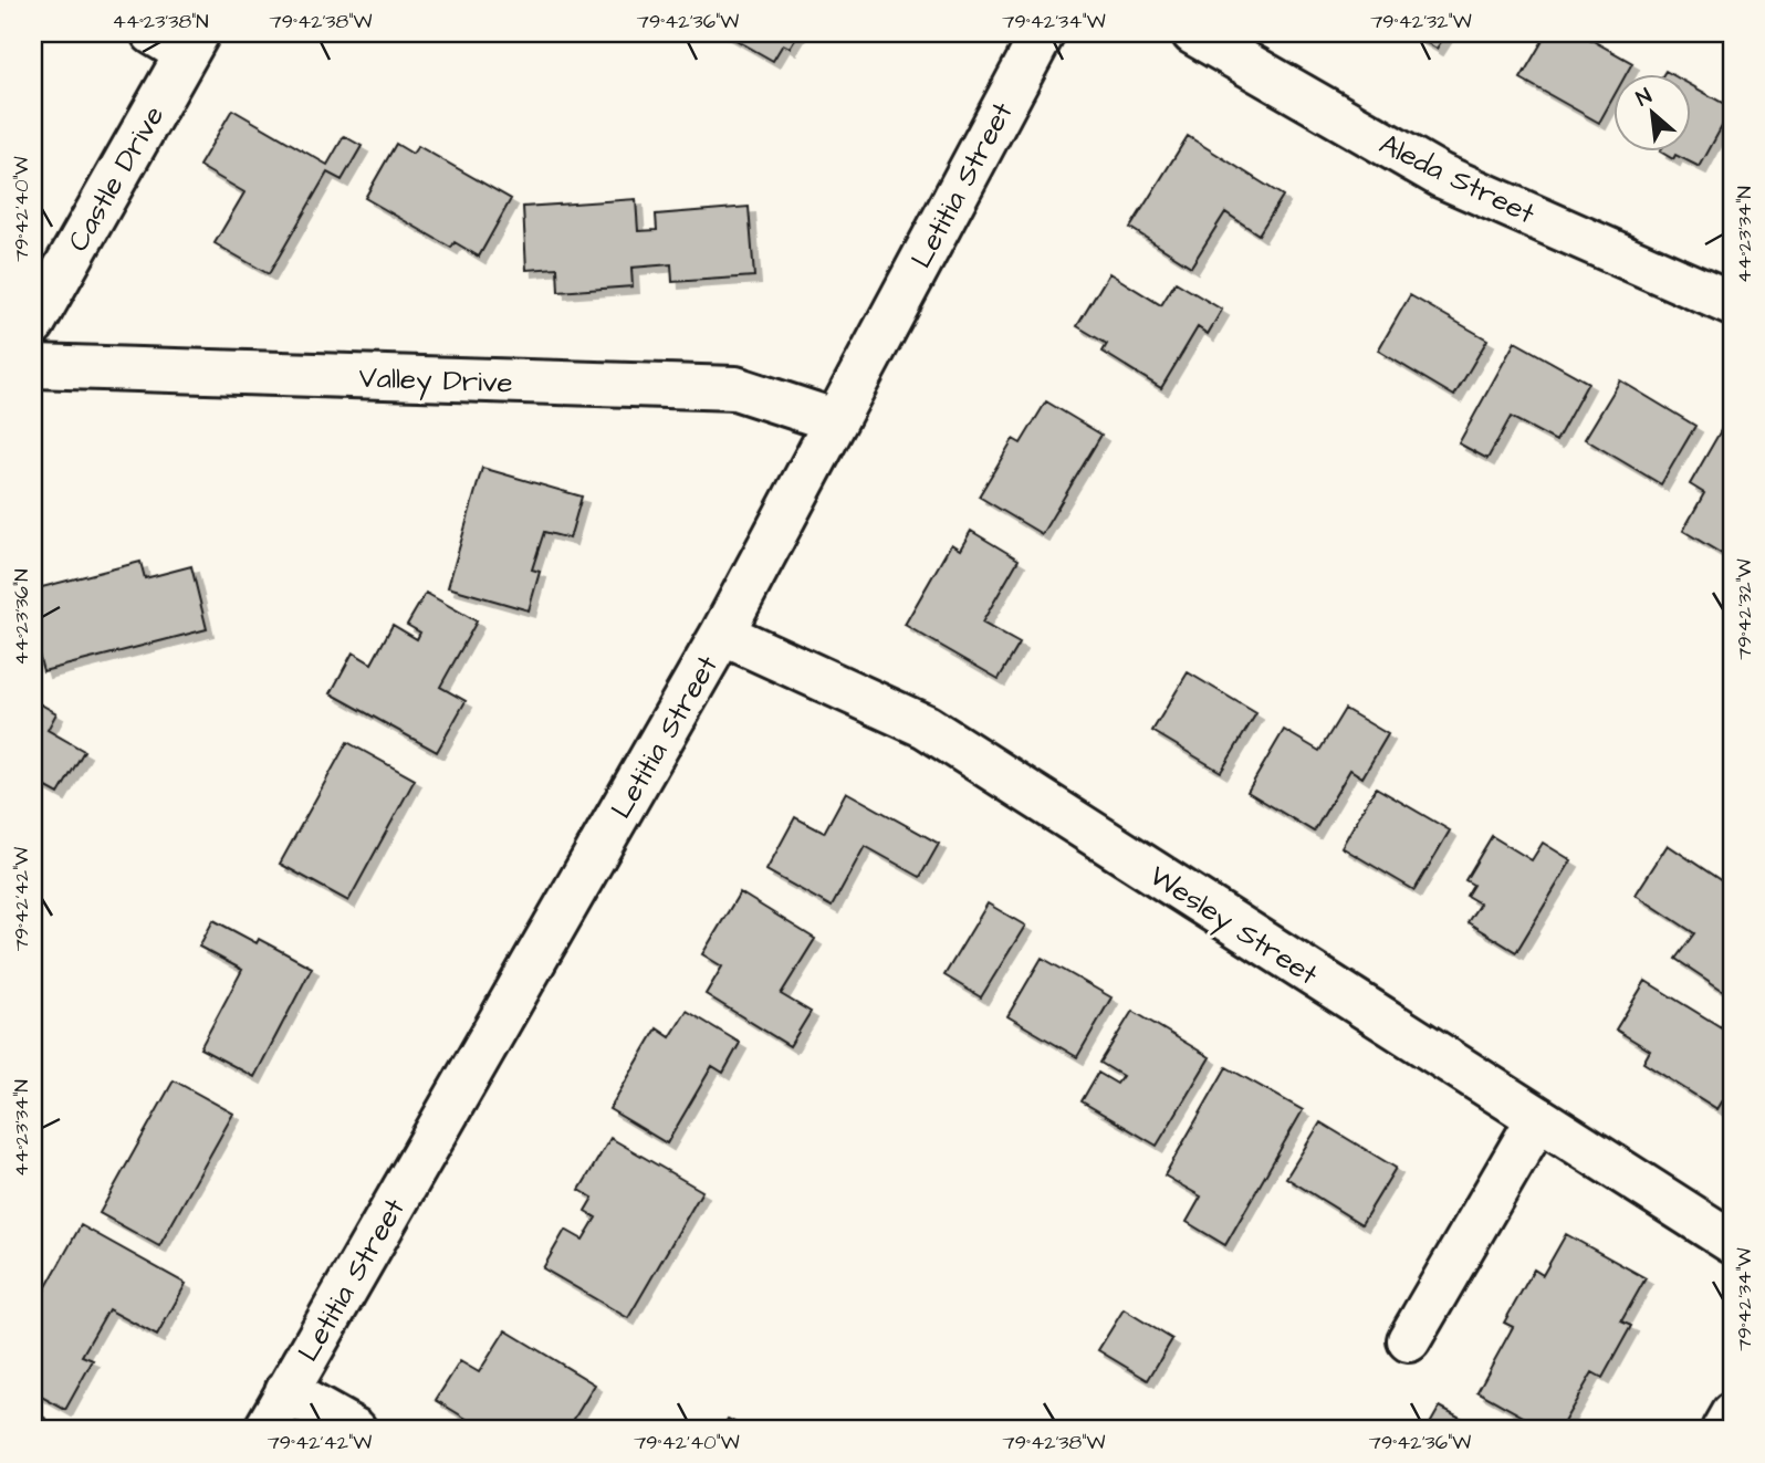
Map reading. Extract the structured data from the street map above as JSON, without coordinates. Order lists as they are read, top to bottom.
{
  "streets": {
    "street": [
      "Castle Drive",
      "Aleda Street",
      "Letitia Street",
      "Valley Drive",
      "Wesley Street"
    ]
  },
  "crossings": [
    ["Letitia Street", "Valley Drive"],
    ["Letitia Street", "Wesley Street"]
  ],
  "north": "top left",
  "coordinates": [
    "44°23'38\"N",
    "79°42'38\"W",
    "79°42'36\"W",
    "79°42'34\"W",
    "79°42'32\"W",
    "79°42'40\"W",
    "44°23'34\"N",
    "44°23'36\"N",
    "79°42'42\"W"
  ]
}
